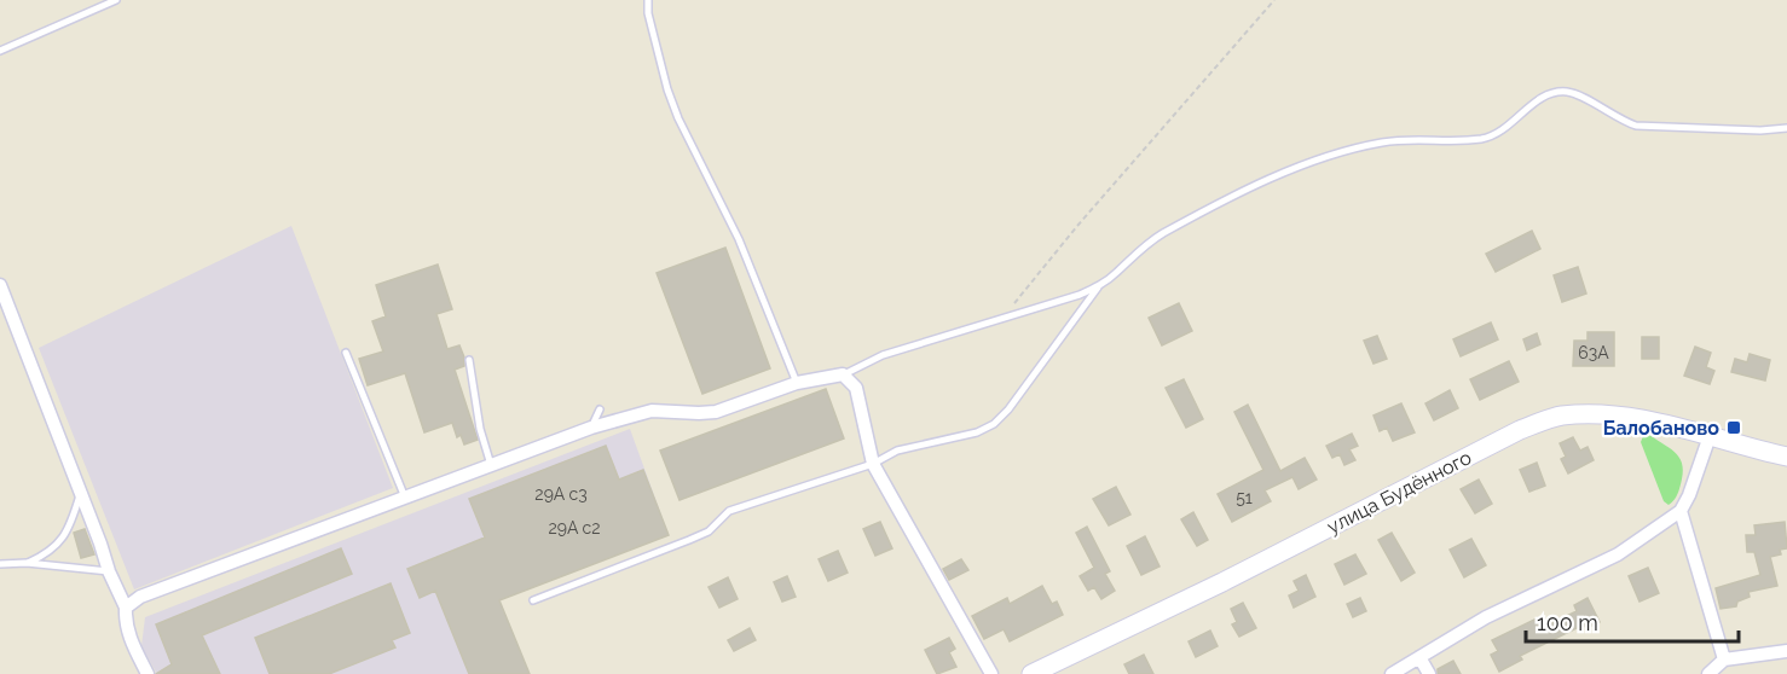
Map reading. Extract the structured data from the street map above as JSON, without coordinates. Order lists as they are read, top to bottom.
{
  "streets": {
    "main road": ["улица Будённого"]
  },
  "places": {
    "transit": ["Балобаново"]
  },
  "house_numbers": [
    "63А",
    "29А с3",
    "51",
    "29А с2"
  ],
  "scale_bar": "100 m"
}
